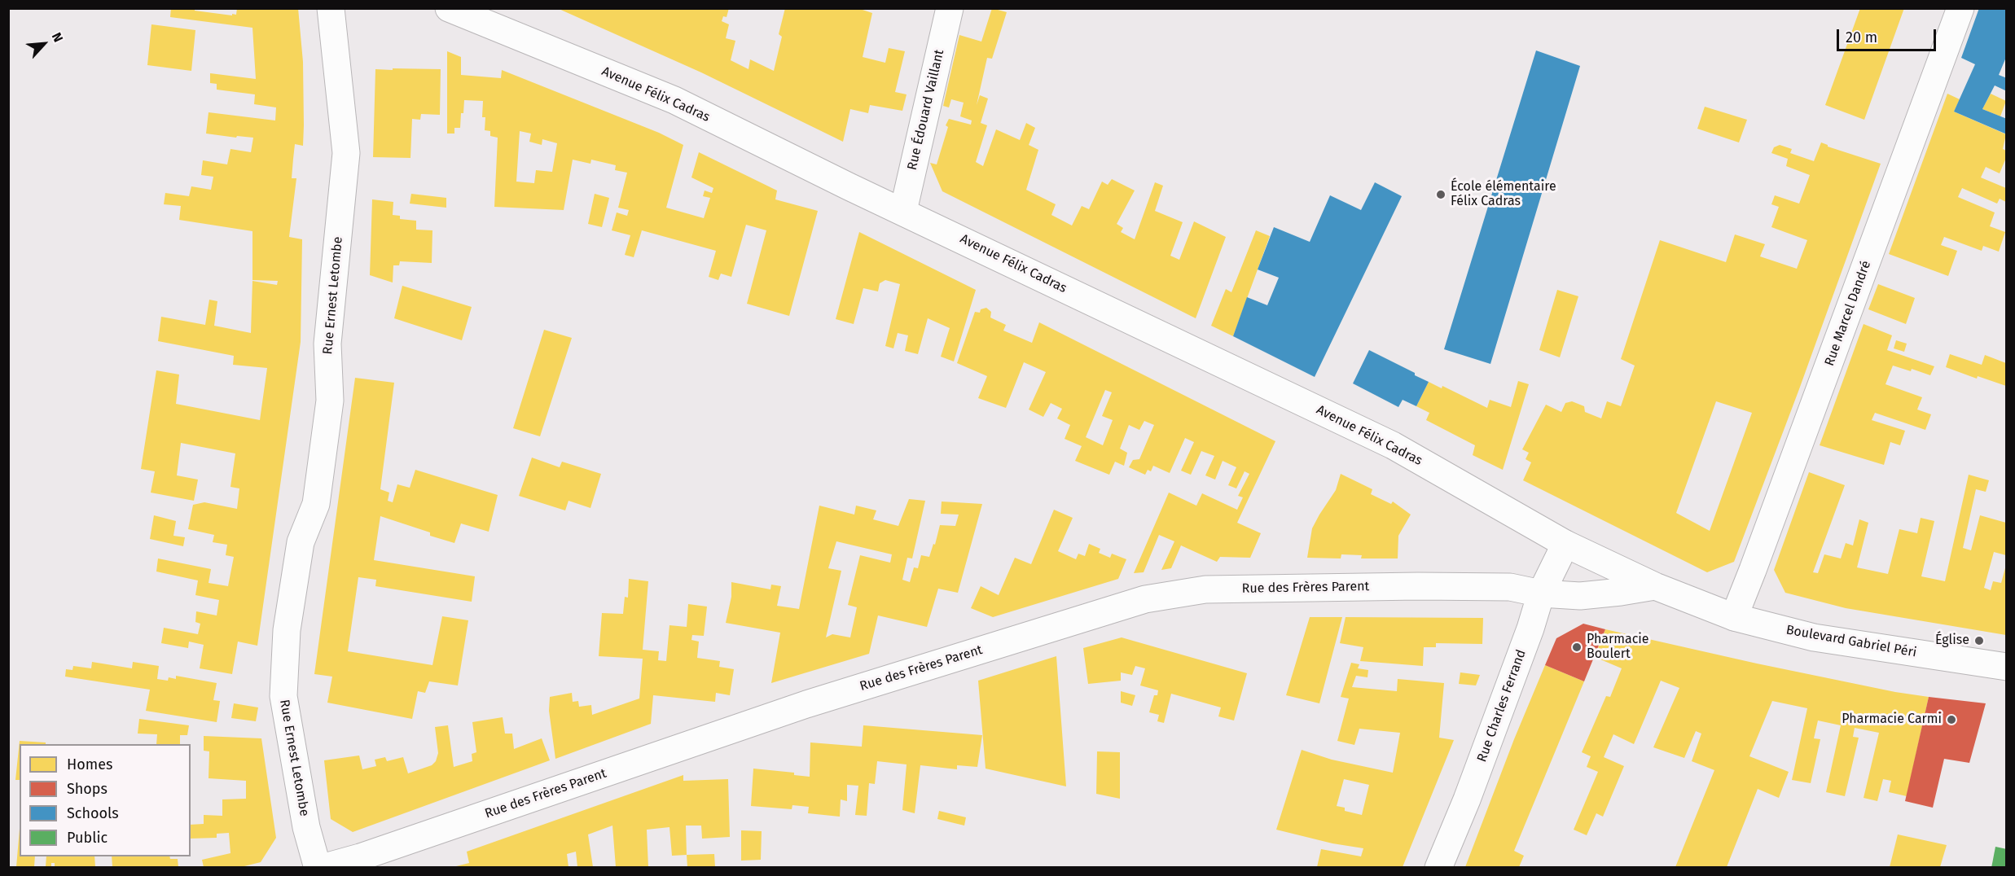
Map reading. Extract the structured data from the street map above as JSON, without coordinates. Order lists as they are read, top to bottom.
{
  "streets": {
    "street": [
      "Avenue Félix Cadras",
      "Rue Édouard Vaillant",
      "Rue Ernest Letombe",
      "Rue Marcel Dandré",
      "Rue des Frères Parent",
      "Boulevard Gabriel Péri",
      "Rue Charles Ferrand"
    ]
  },
  "crossings": [
    ["Avenue Félix Cadras", "Rue Édouard Vaillant"],
    ["Avenue Félix Cadras", "Boulevard Gabriel Péri"],
    ["Avenue Félix Cadras", "Rue Charles Ferrand"],
    ["Rue Marcel Dandré", "Boulevard Gabriel Péri"],
    ["Rue des Frères Parent", "Boulevard Gabriel Péri"],
    ["Rue des Frères Parent", "Rue Charles Ferrand"],
    ["Boulevard Gabriel Péri", "Rue Charles Ferrand"]
  ],
  "places": [
    "École élémentaire Félix Cadras",
    "Église",
    "Pharmacie Boulert",
    "Pharmacie Carmi"
  ],
  "legend": [
    "Homes",
    "Shops",
    "Schools",
    "Public"
  ],
  "scale_bar": "20 m",
  "north": "top right"
}
